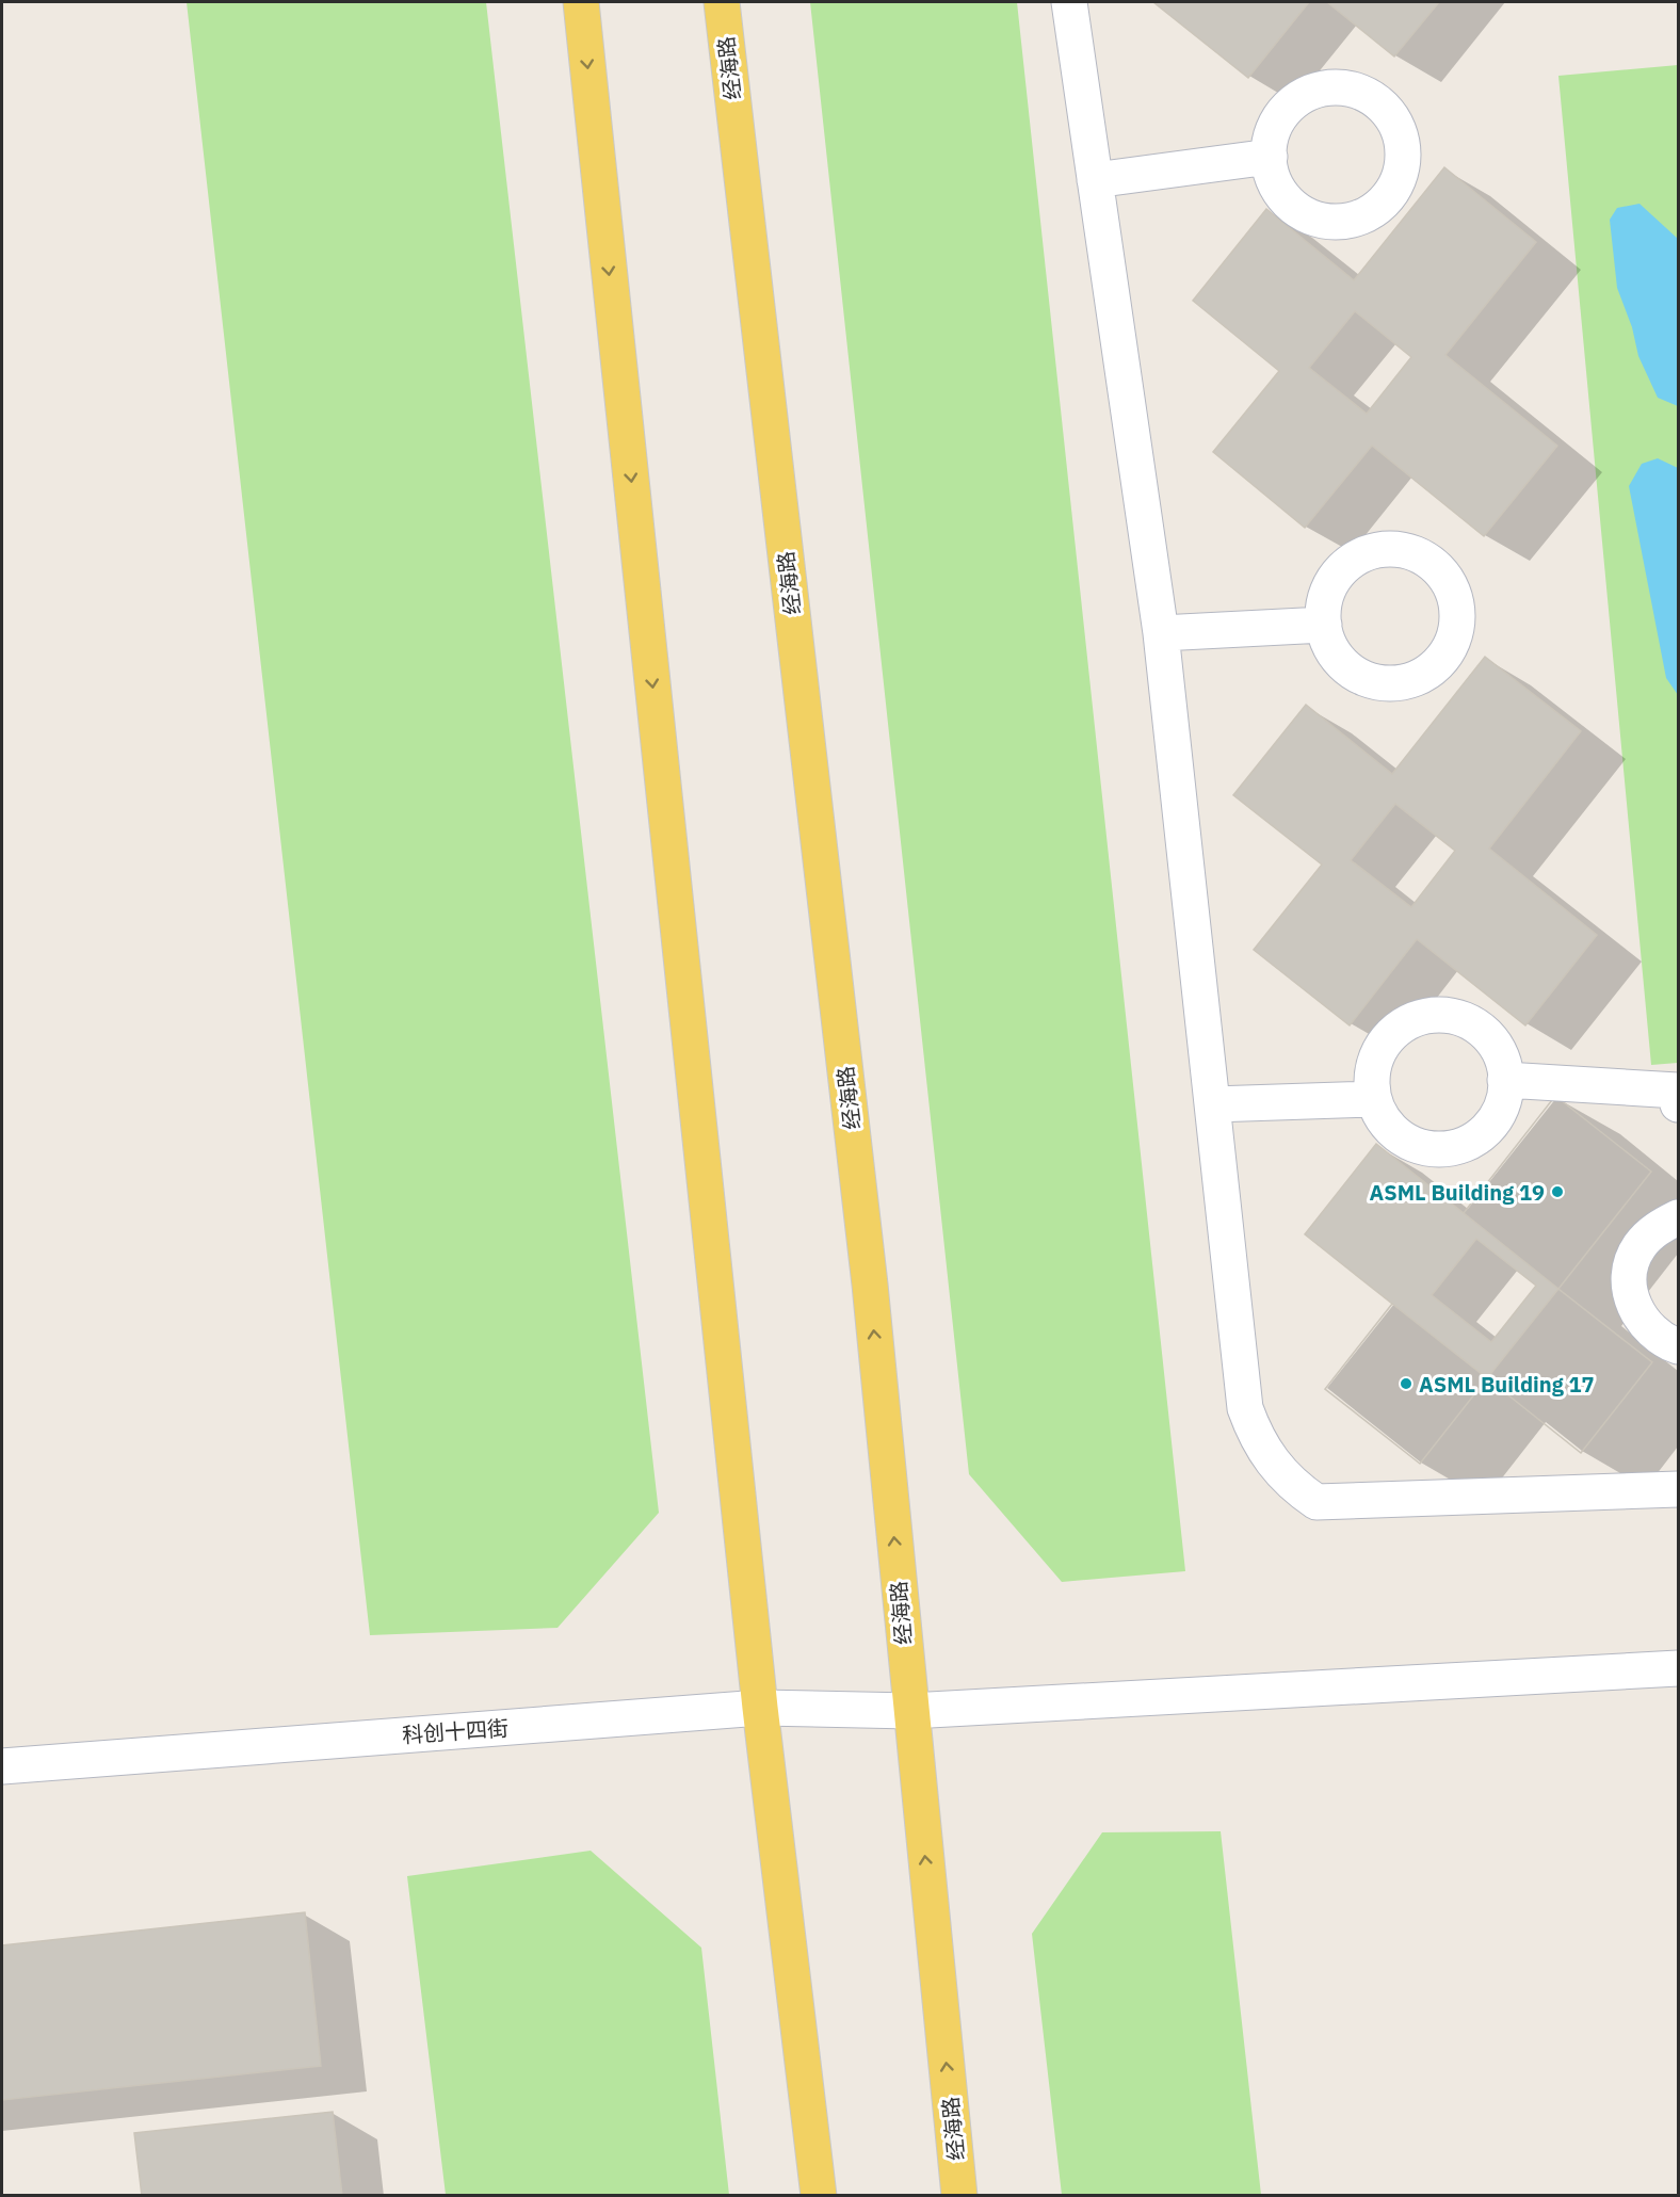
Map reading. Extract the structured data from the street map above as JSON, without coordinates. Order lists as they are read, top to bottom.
{
  "streets": {
    "main road": ["经海路"],
    "street": ["科创十四街"]
  },
  "crossings": [
    ["经海路", "科创十四街"]
  ],
  "places": ["ASML Building 19", "ASML Building 17"]
}
